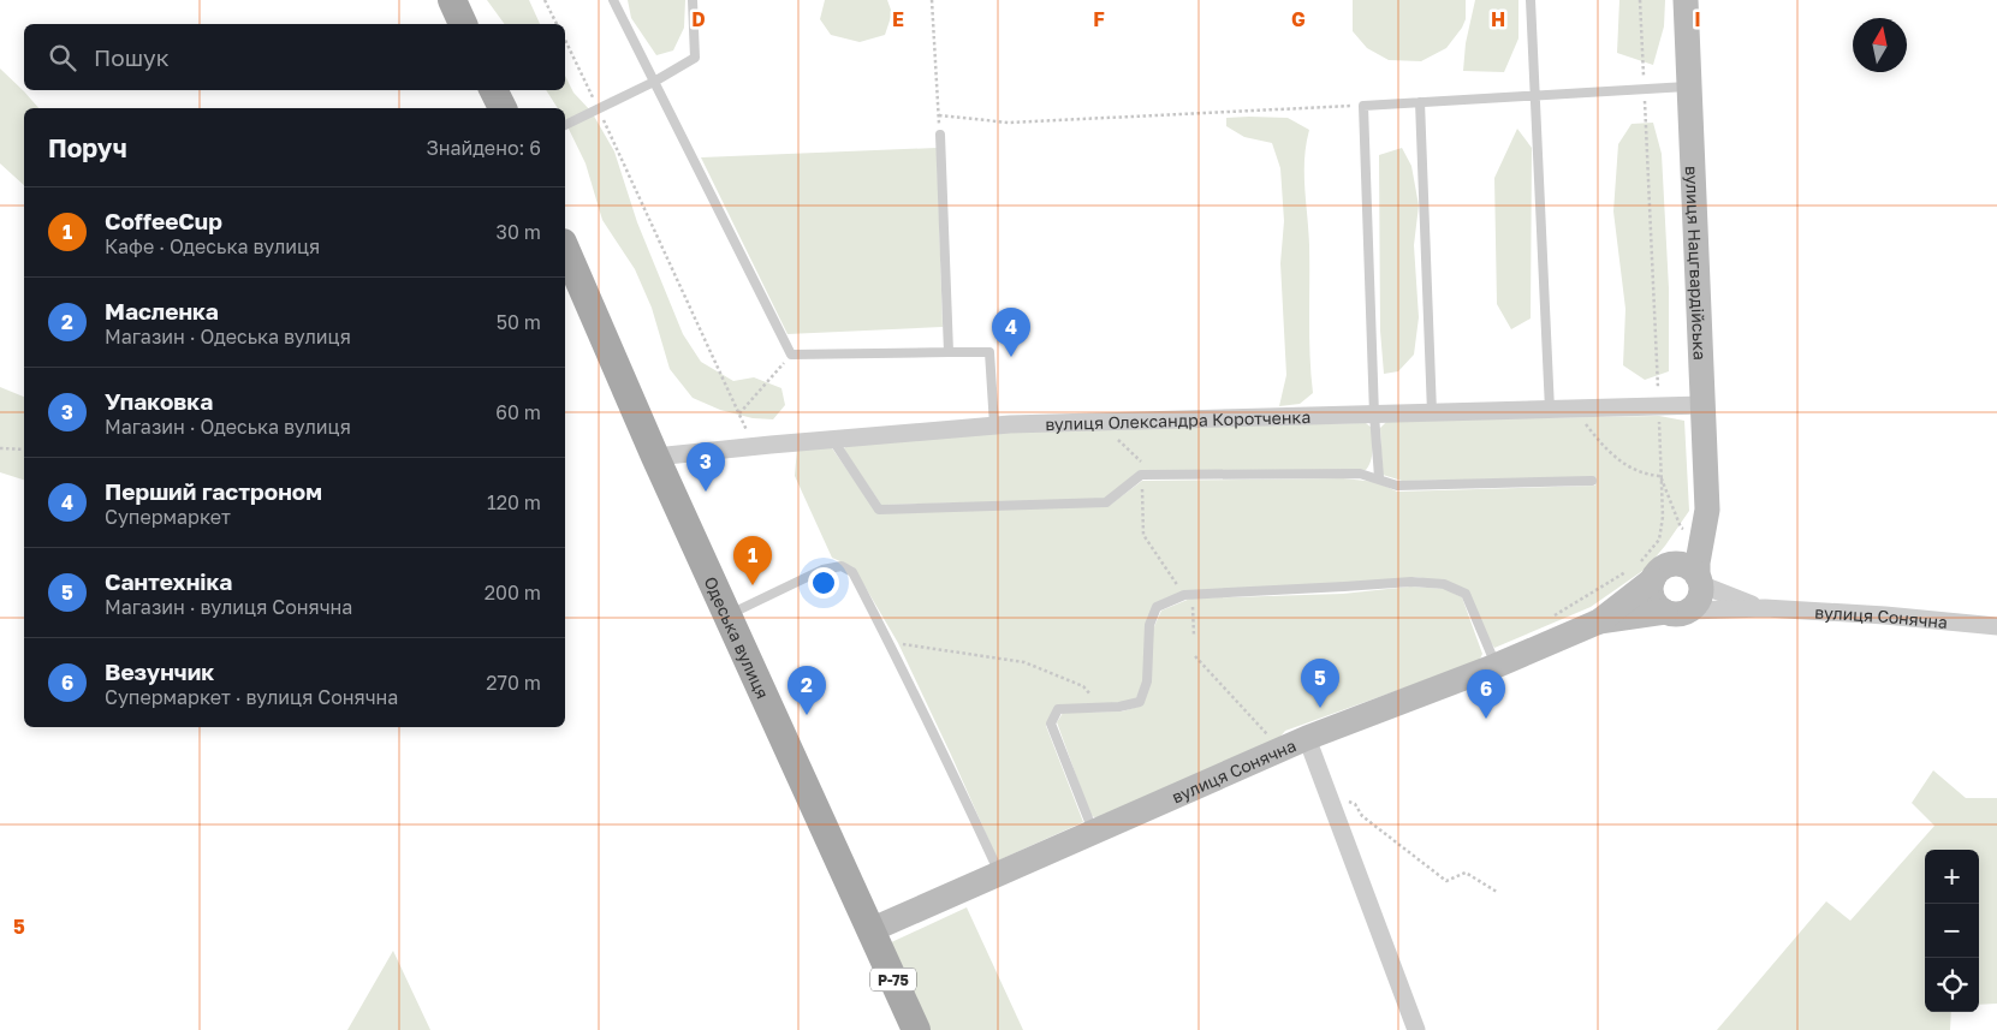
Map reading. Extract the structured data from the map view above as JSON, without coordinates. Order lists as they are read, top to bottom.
{
  "streets": {
    "main road": ["Одеська вулиця", "Р-75"],
    "street": ["вулиця Нацгвардійська", "вулиця Олександра Коротченка", "вулиця Сонячна"]
  },
  "crossings": [
    ["вулиця Нацгвардійська", "вулиця Олександра Коротченка"],
    ["вулиця Нацгвардійська", "вулиця Сонячна"],
    ["вулиця Олександра Коротченка", "Одеська вулиця"],
    ["вулиця Сонячна", "Одеська вулиця"]
  ],
  "north": "top",
  "page": {
    "search": "Пошук",
    "heading": ["Поруч", "Знайдено: 6"],
    "list": [
      {
        "mark": "1",
        "name": "CoffeeCup",
        "note": "Кафе · Одеська вулиця",
        "value": "30 m"
      },
      {
        "mark": "2",
        "name": "Масленка",
        "note": "Магазин · Одеська вулиця",
        "value": "50 m"
      },
      {
        "mark": "3",
        "name": "Упаковка",
        "note": "Магазин · Одеська вулиця",
        "value": "60 m"
      },
      {
        "mark": "4",
        "name": "Перший гастроном",
        "note": "Супермаркет",
        "value": "120 m"
      },
      {
        "mark": "5",
        "name": "Сантехніка",
        "note": "Магазин · вулиця Сонячна",
        "value": "200 m"
      },
      {
        "mark": "6",
        "name": "Везунчик",
        "note": "Супермаркет · вулиця Сонячна",
        "value": "270 m"
      }
    ],
    "pins": [
      "4",
      "3",
      "1",
      "5",
      "2",
      "6"
    ],
    "map_buttons": ["+", "−"]
  },
  "grid": {
    "columns": [
      "D",
      "E",
      "F",
      "G",
      "H",
      "I"
    ],
    "rows": ["5"]
  }
}
